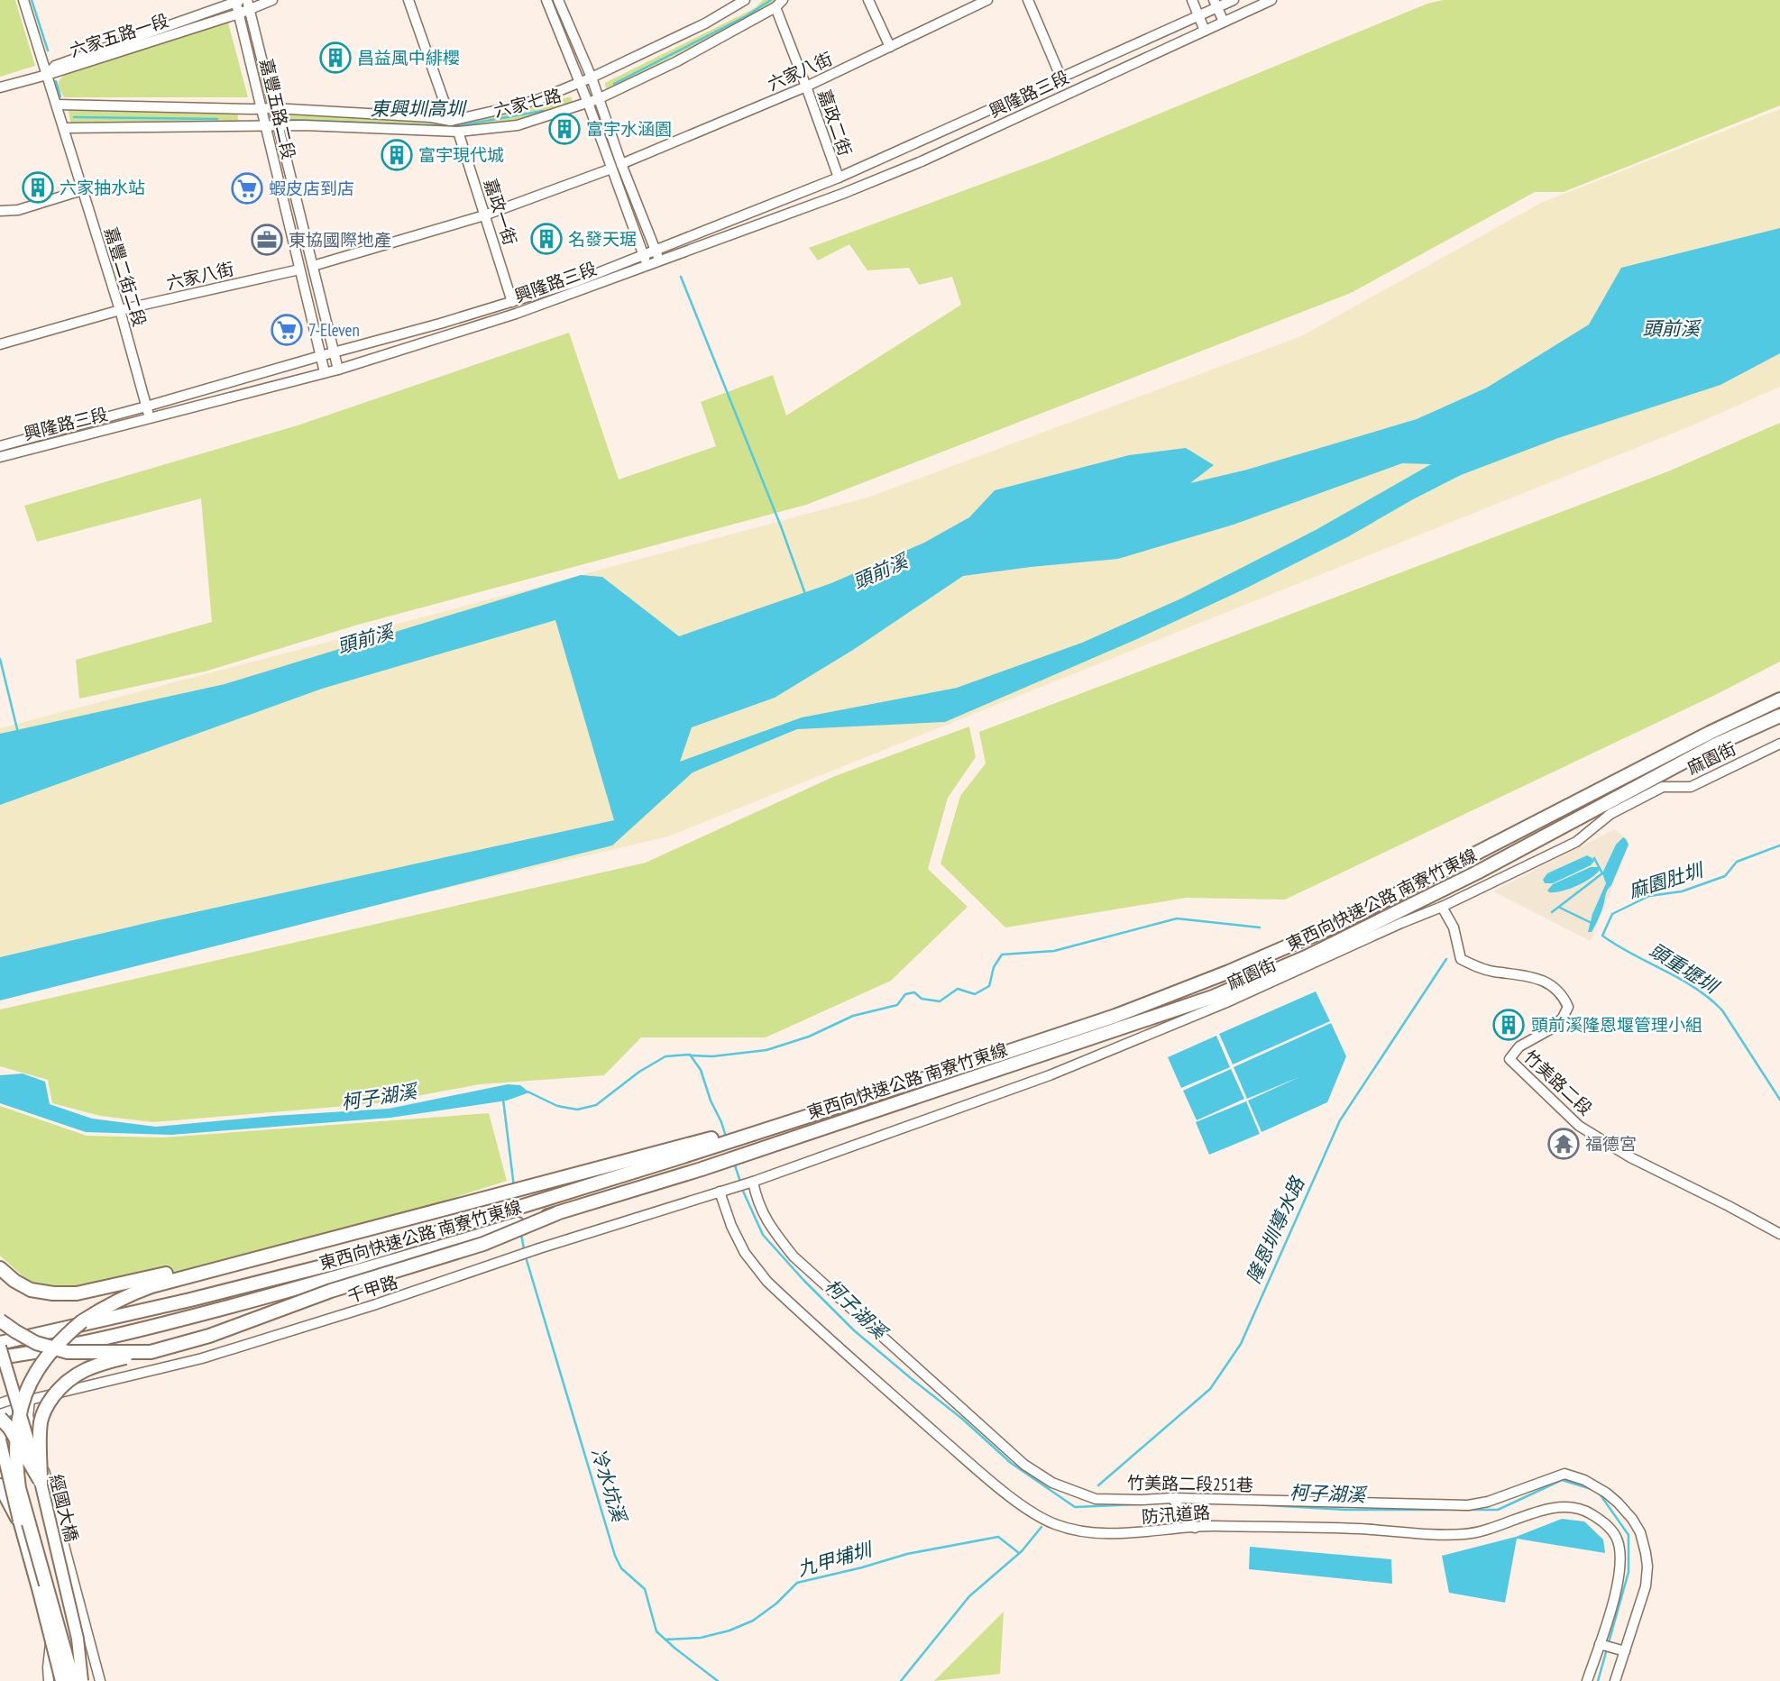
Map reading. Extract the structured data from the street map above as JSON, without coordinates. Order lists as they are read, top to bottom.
{
  "streets": {
    "highway": ["東西向快速公路 南寮竹東線"],
    "main road": ["經國大橋"],
    "street": [
      "六家五路一段",
      "六家八街",
      "興隆路三段",
      "六家七路",
      "嘉豐五路二段",
      "嘉政二街",
      "嘉政一街",
      "嘉豐二街二段",
      "麻園街",
      "竹美路二段",
      "千甲路",
      "竹美路二段251巷",
      "防汛道路"
    ]
  },
  "crossings": [
    ["六家五路一段", "嘉豐五路二段"],
    ["六家五路一段", "嘉豐二街二段"],
    ["六家八街", "嘉豐五路二段"],
    ["六家八街", "嘉政二街"],
    ["六家八街", "嘉豐二街二段"],
    ["興隆路三段", "嘉豐五路二段"],
    ["興隆路三段", "嘉政二街"],
    ["興隆路三段", "嘉政一街"],
    ["興隆路三段", "嘉豐二街二段"],
    ["六家七路", "嘉豐五路二段"],
    ["六家七路", "嘉政二街"],
    ["六家七路", "嘉政一街"],
    ["六家七路", "嘉豐二街二段"],
    ["麻園街", "竹美路二段"],
    ["麻園街", "千甲路"],
    ["麻園街", "竹美路二段251巷"],
    ["麻園街", "防汛道路"],
    ["東西向快速公路 南寮竹東線", "經國大橋"],
    ["千甲路", "防汛道路"]
  ],
  "water": [
    "東興圳高圳",
    "頭前溪",
    "麻園肚圳",
    "頭重壢圳",
    "柯子湖溪",
    "隆恩圳導水路",
    "冷水坑溪",
    "九甲埔圳"
  ],
  "places": {
    "building": [
      "昌益風中緋櫻",
      "富宇水涵園",
      "富宇現代城",
      "六家抽水站",
      "名發天琚",
      "頭前溪隆恩堰管理小組"
    ],
    "supermarket": ["蝦皮店到店", "7-Eleven"],
    "office": ["東協國際地產"],
    "temple": ["福德宮"]
  }
}
